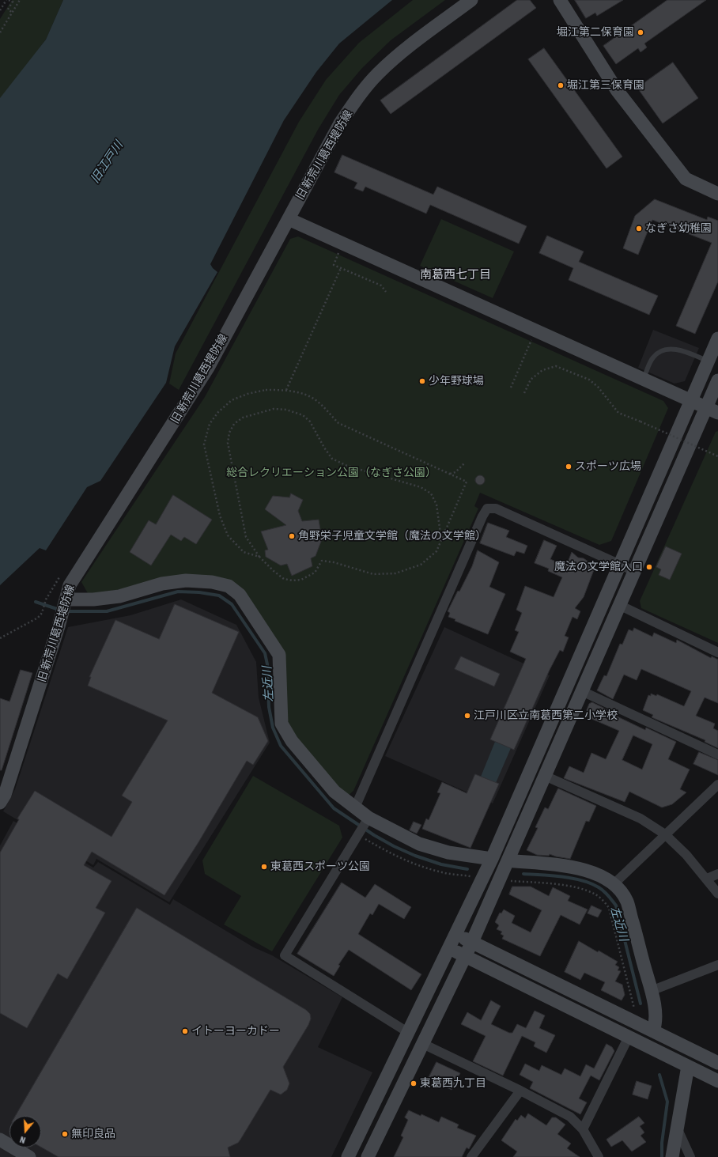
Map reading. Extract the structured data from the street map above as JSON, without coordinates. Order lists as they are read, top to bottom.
{
  "streets": {
    "street": ["旧 新荒川葛西堤防線"]
  },
  "districts": ["南葛西七丁目"],
  "water": ["旧江戸川", "左近川"],
  "parks": ["総合レクリエーション公園（なぎさ公園）"],
  "places": [
    "堀江第二保育園",
    "堀江第三保育園",
    "なぎさ幼稚園",
    "少年野球場",
    "スポーツ広場",
    "角野栄子児童文学館（魔法の文学館）",
    "魔法の文学館入口",
    "江戸川区立南葛西第二小学校",
    "東葛西スポーツ公園",
    "イトーヨーカドー",
    "東葛西九丁目",
    "無印良品"
  ],
  "north": "bottom"
}
